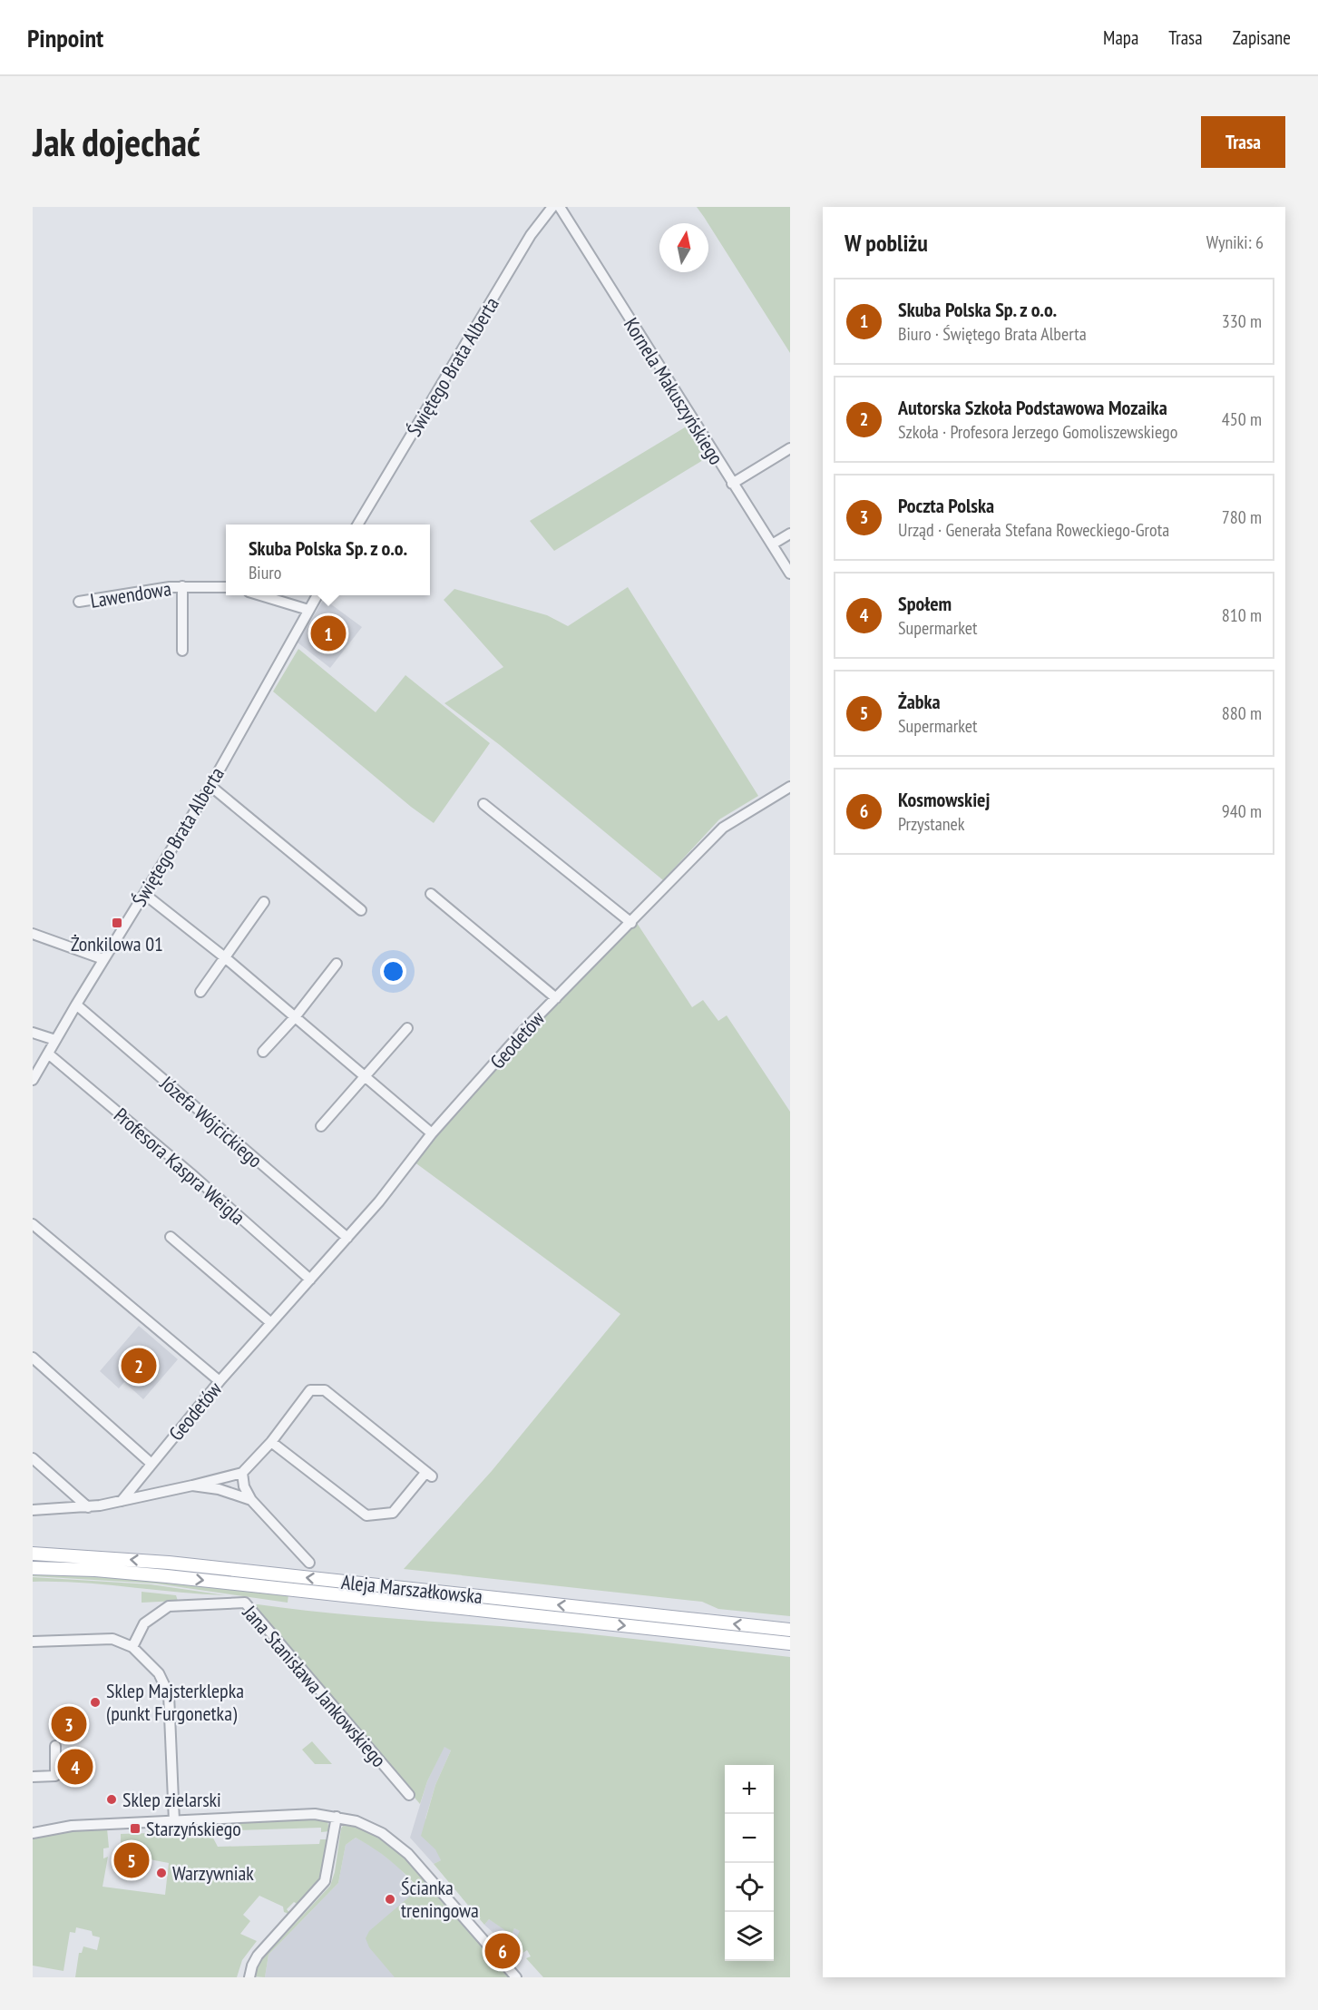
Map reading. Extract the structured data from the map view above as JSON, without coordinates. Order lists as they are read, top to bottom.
{
  "streets": {
    "main road": ["Aleja Marszałkowska"],
    "street": [
      "Świętego Brata Alberta",
      "Kornela Makuszyńskiego",
      "Lawendowa",
      "Geodetów",
      "Józefa Wójcickiego",
      "Profesora Kaspra Weigla",
      "Jana Stanisława Jankowskiego"
    ]
  },
  "crossings": [
    ["Świętego Brata Alberta", "Józefa Wójcickiego"],
    ["Świętego Brata Alberta", "Profesora Kaspra Weigla"],
    ["Geodetów", "Józefa Wójcickiego"],
    ["Geodetów", "Profesora Kaspra Weigla"]
  ],
  "places": {
    "transit": ["Żonkilowa 01", "Starzyńskiego"],
    "other": [
      "Sklep Majsterklepka (punkt Furgonetka)",
      "Sklep zielarski",
      "Warzywniak",
      "Ścianka treningowa"
    ]
  },
  "north": "top",
  "page": {
    "header": "Pinpoint",
    "nav": ["Mapa", "Trasa", "Zapisane"],
    "buttons": "Trasa",
    "title": "Jak dojechać",
    "heading": ["W pobliżu", "Wyniki: 6"],
    "list": [
      {
        "mark": "1",
        "name": "Skuba Polska Sp. z o.o.",
        "note": "Biuro · Świętego Brata Alberta",
        "value": "330 m"
      },
      {
        "mark": "2",
        "name": "Autorska Szkoła Podstawowa Mozaika",
        "note": "Szkoła · Profesora Jerzego Gomoliszewskiego",
        "value": "450 m"
      },
      {
        "mark": "3",
        "name": "Poczta Polska",
        "note": "Urząd · Generała Stefana Roweckiego-Grota",
        "value": "780 m"
      },
      {
        "mark": "4",
        "name": "Społem",
        "note": "Supermarket",
        "value": "810 m"
      },
      {
        "mark": "5",
        "name": "Żabka",
        "note": "Supermarket",
        "value": "880 m"
      },
      {
        "mark": "6",
        "name": "Kosmowskiej",
        "note": "Przystanek",
        "value": "940 m"
      }
    ],
    "popup": ["Skuba Polska Sp. z o.o.", "Biuro"],
    "pins": [
      "1",
      "2",
      "3",
      "4",
      "5",
      "6"
    ],
    "map_buttons": ["+", "−"]
  }
}
